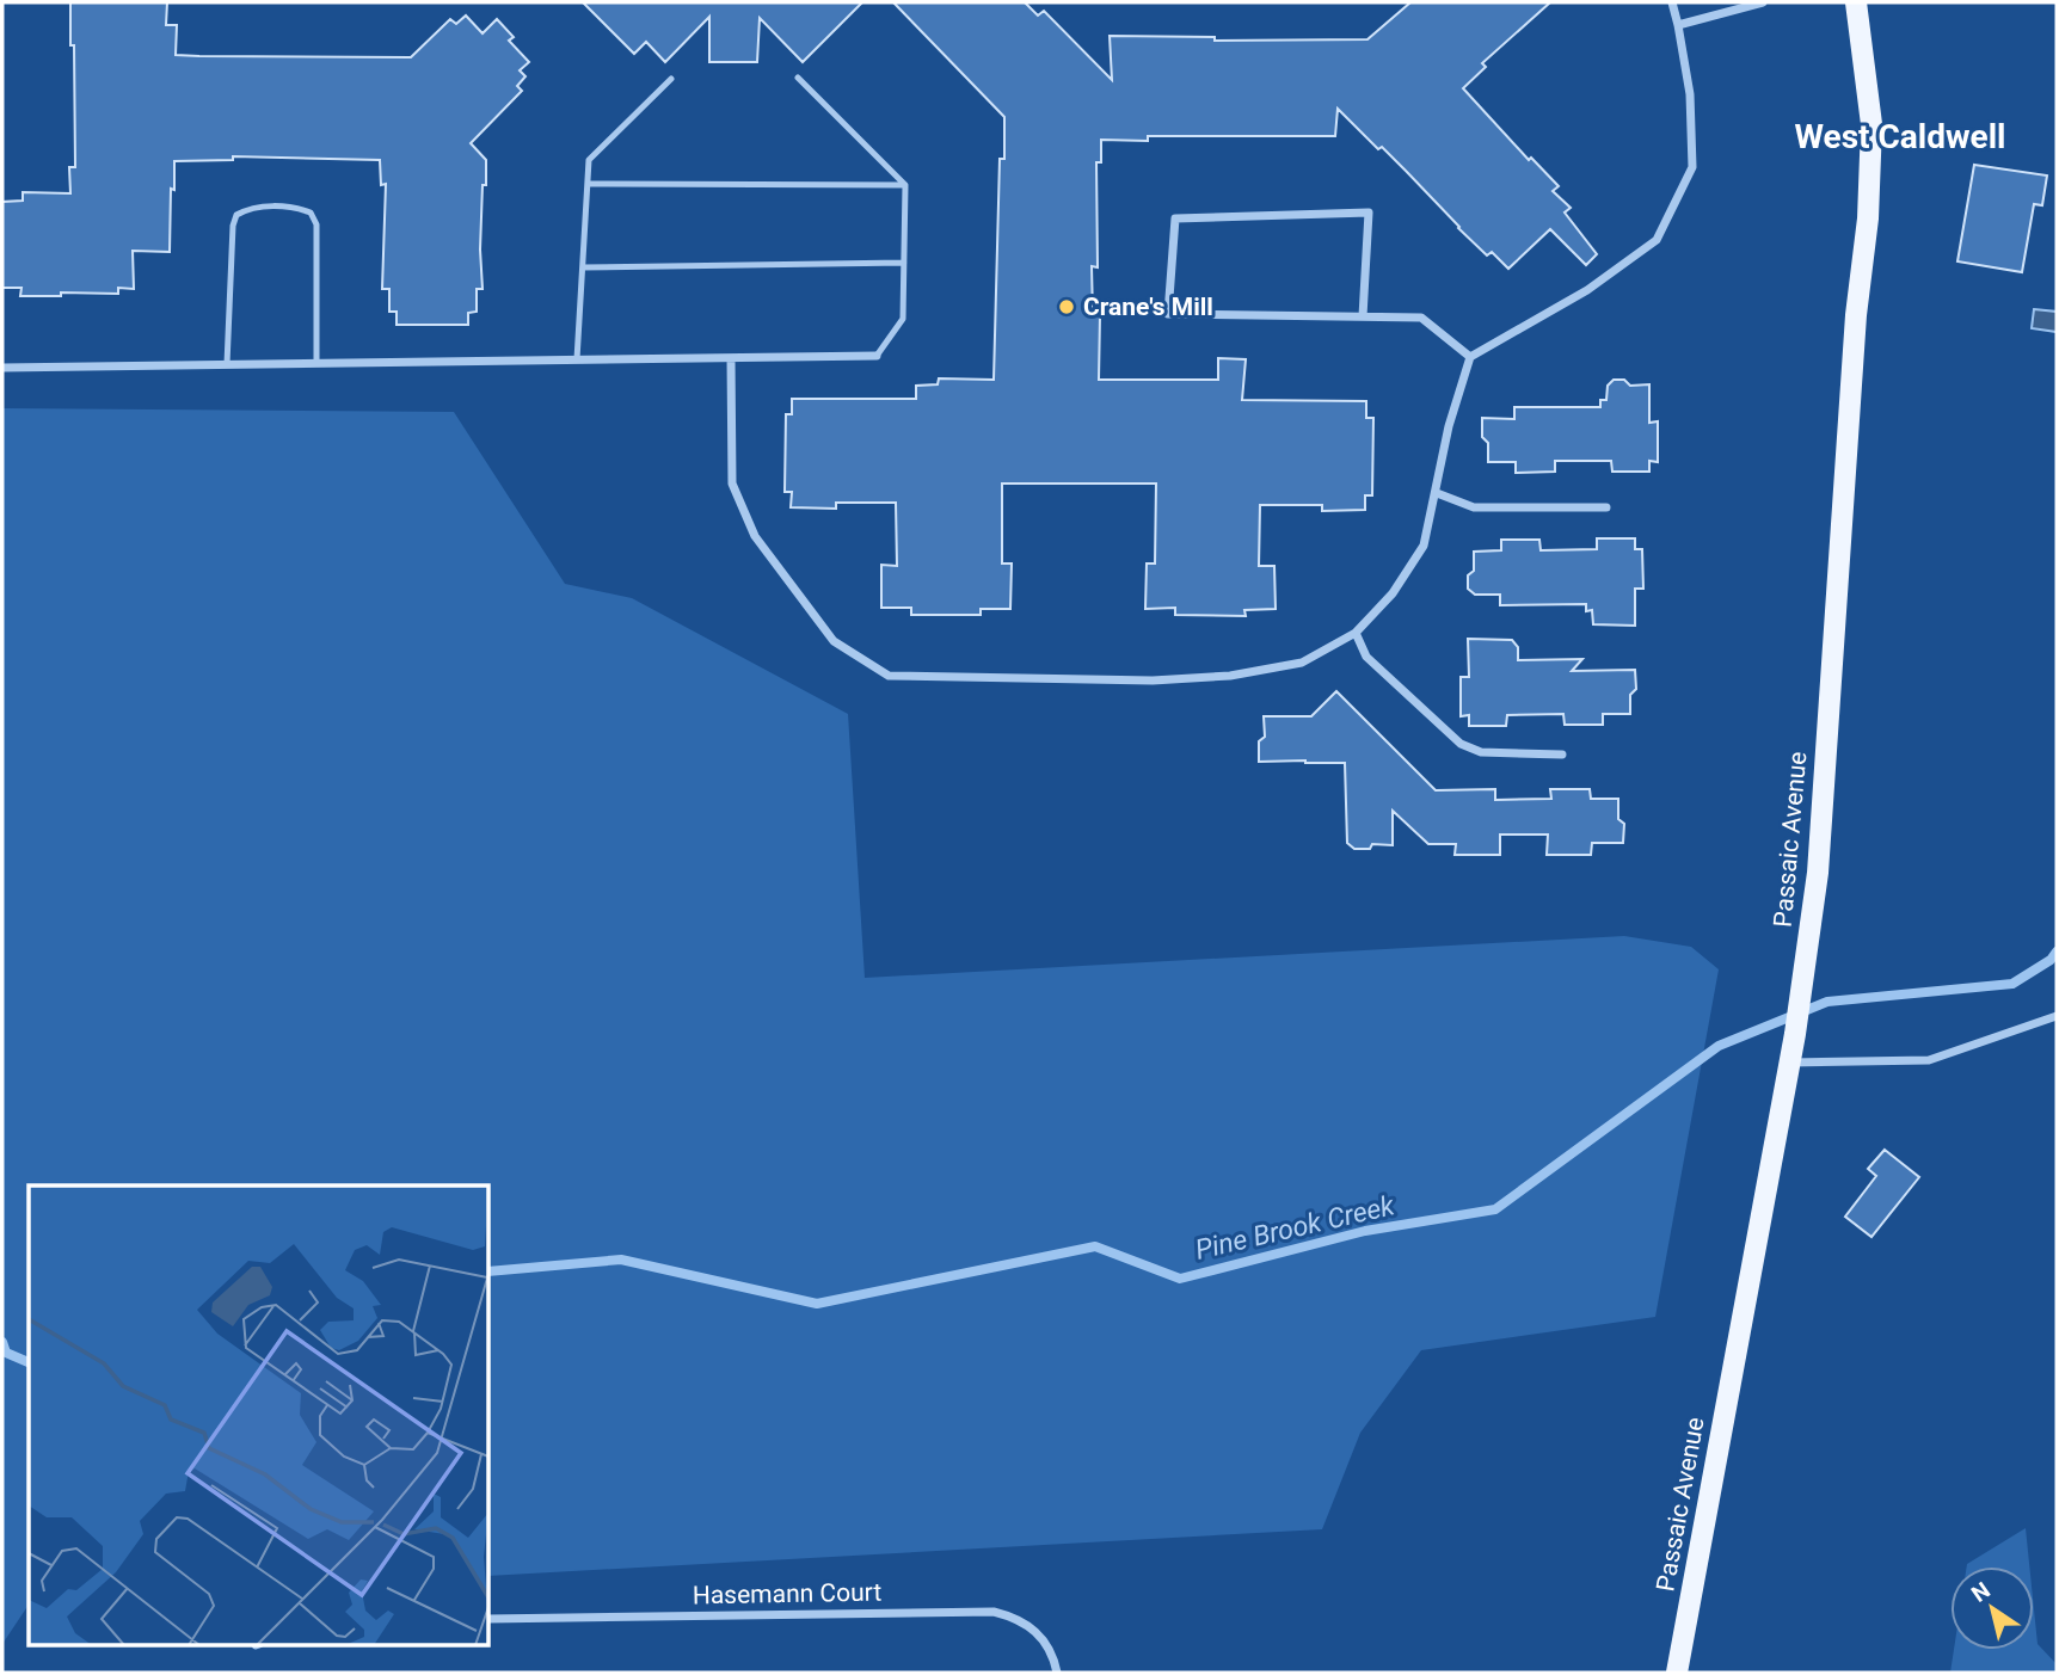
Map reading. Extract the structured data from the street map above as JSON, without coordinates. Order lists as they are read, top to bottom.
{
  "streets": {
    "main road": ["Passaic Avenue"],
    "street": ["Hasemann Court"]
  },
  "districts": ["West Caldwell"],
  "water": ["Pine Brook Creek"],
  "places": ["Crane's Mill"],
  "north": "top left"
}
